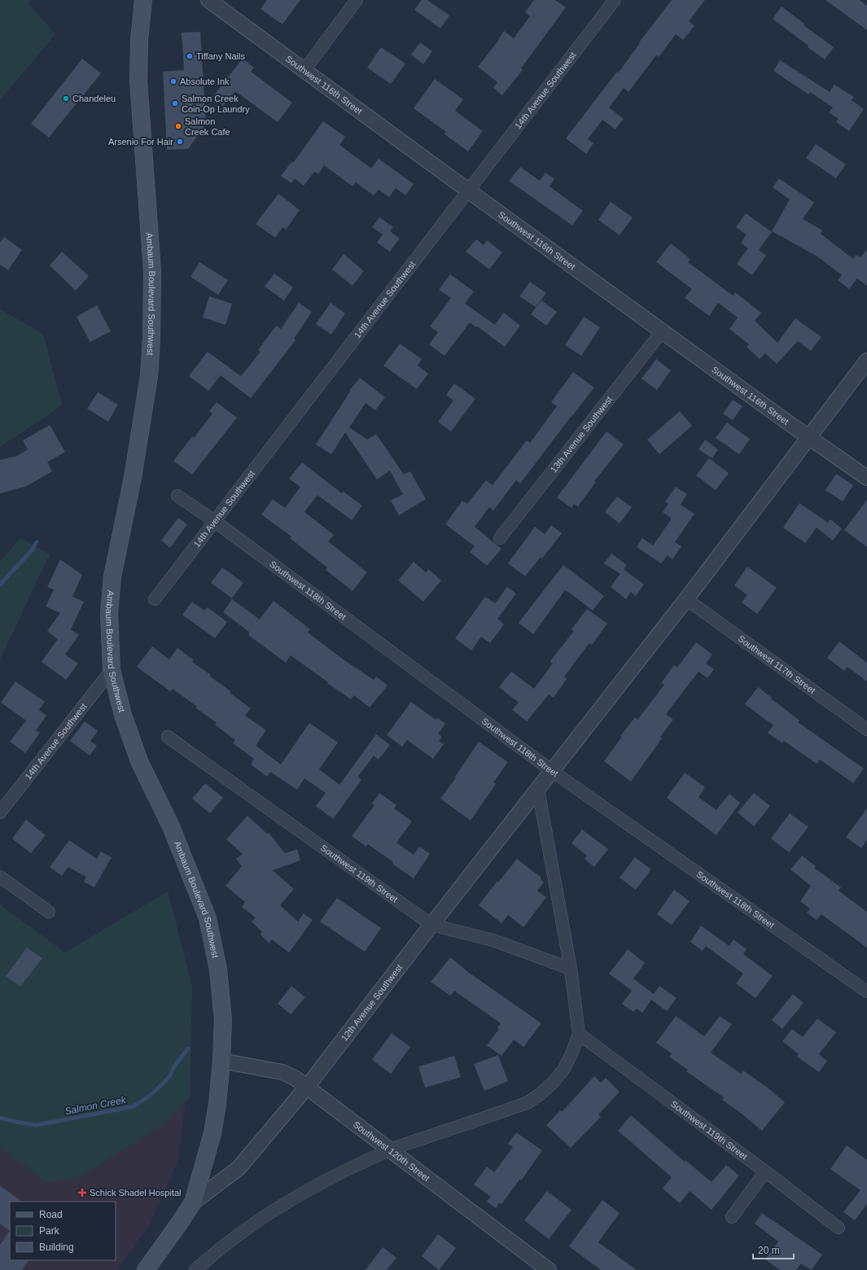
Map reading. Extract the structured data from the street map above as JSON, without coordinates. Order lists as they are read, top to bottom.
{
  "streets": {
    "main road": ["Ambaum Boulevard Southwest"],
    "street": [
      "Southwest 116th Street",
      "14th Avenue Southwest",
      "13th Avenue Southwest",
      "Southwest 118th Street",
      "Southwest 117th Street",
      "Southwest 119th Street",
      "12th Avenue Southwest",
      "Southwest 120th Street"
    ]
  },
  "crossings": [
    ["Southwest 116th Street", "14th Avenue Southwest"],
    ["Southwest 116th Street", "13th Avenue Southwest"],
    ["Southwest 116th Street", "12th Avenue Southwest"],
    ["14th Avenue Southwest", "Ambaum Boulevard Southwest"],
    ["14th Avenue Southwest", "Southwest 118th Street"],
    ["Ambaum Boulevard Southwest", "12th Avenue Southwest"],
    ["Ambaum Boulevard Southwest", "Southwest 120th Street"],
    ["Southwest 118th Street", "12th Avenue Southwest"],
    ["Southwest 117th Street", "12th Avenue Southwest"],
    ["Southwest 119th Street", "12th Avenue Southwest"],
    ["12th Avenue Southwest", "Southwest 120th Street"]
  ],
  "water": ["Salmon Creek"],
  "places": {
    "other": [
      "Tiffany Nails",
      "Absolute Ink",
      "Chandeleu",
      "Salmon Creek Coin-Op Laundry",
      "Salmon Creek Cafe",
      "Arsenio For Hair"
    ],
    "health": ["Schick Shadel Hospital"]
  },
  "legend": ["Road", "Park", "Building"],
  "scale_bar": "20 m"
}
